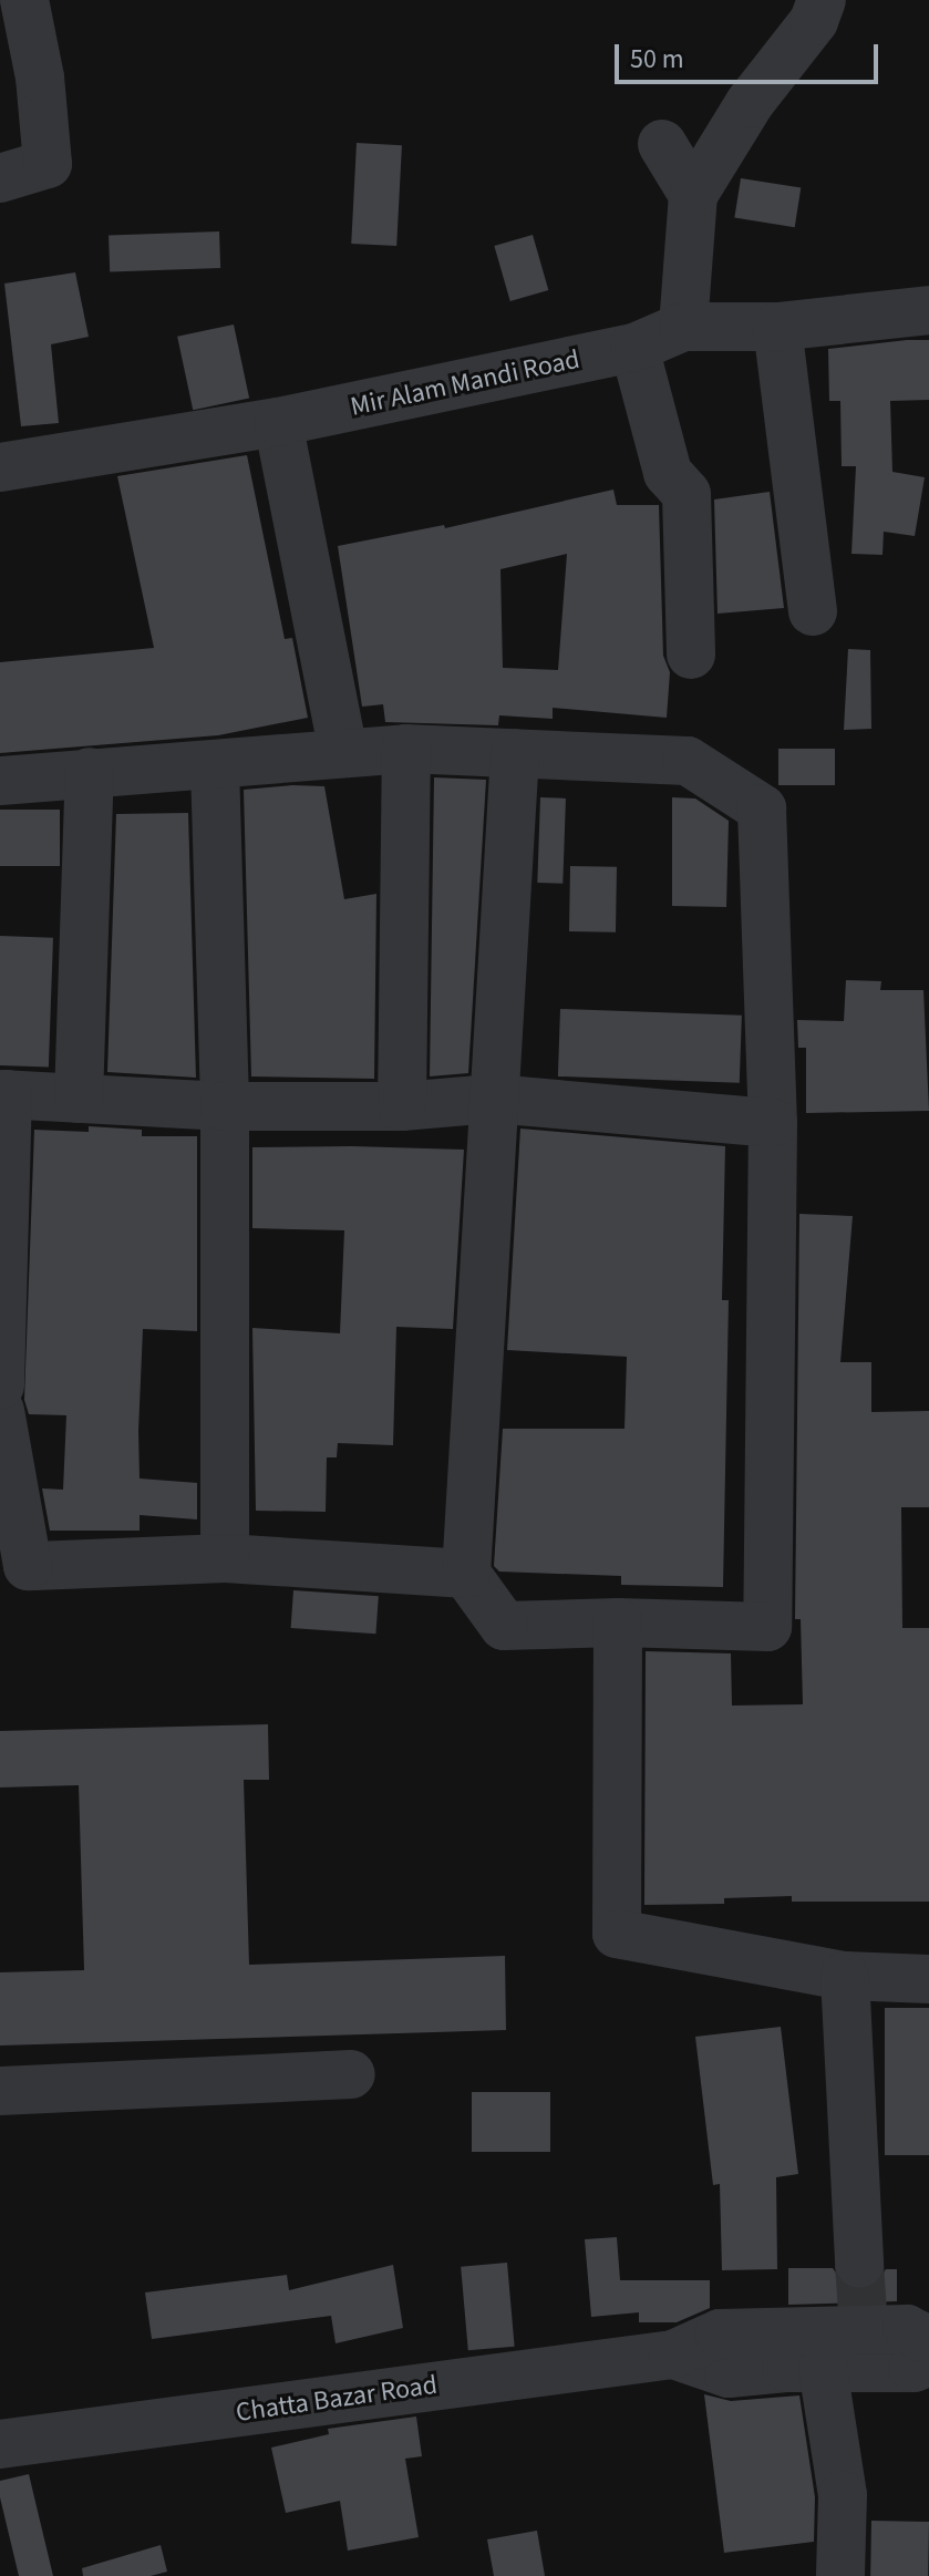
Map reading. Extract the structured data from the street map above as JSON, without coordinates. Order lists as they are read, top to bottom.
{
  "streets": {
    "street": ["Mir Alam Mandi Road", "Chatta Bazar Road"]
  },
  "scale_bar": "50 m"
}
